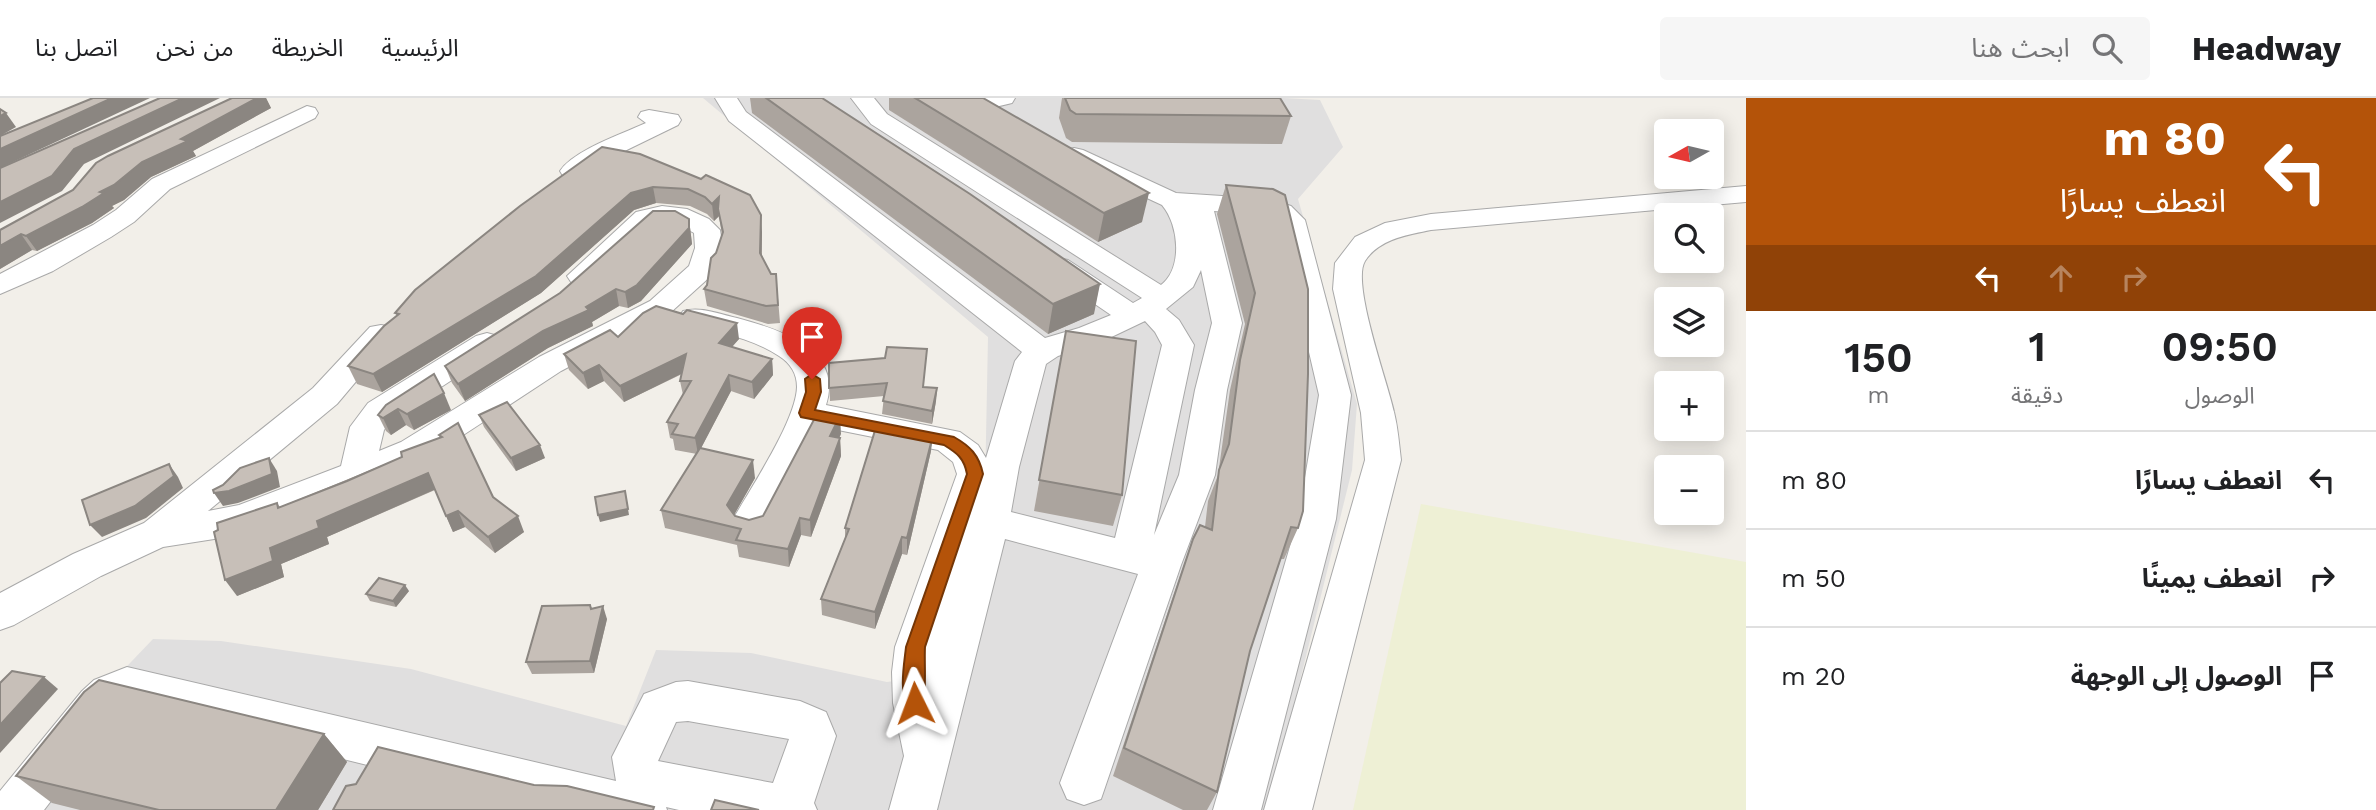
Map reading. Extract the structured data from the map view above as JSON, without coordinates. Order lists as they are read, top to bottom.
{
  "north": "left",
  "page": {
    "header": "Headway",
    "search": "ابحث هنا",
    "nav": [
      "الرئيسية",
      "الخريطة",
      "من نحن",
      "اتصل بنا"
    ],
    "turn": ["80 m", "انعطف يسارًا"],
    "map_buttons": ["+", "−"],
    "eta": [
      "09:50",
      "الوصول",
      "1",
      "دقيقة",
      "150",
      "m"
    ],
    "list": [
      {
        "name": "انعطف يسارًا",
        "value": "80 m"
      },
      {
        "name": "انعطف يمينًا",
        "value": "50 m"
      },
      {
        "name": "الوصول إلى الوجهة",
        "value": "20 m"
      }
    ]
  }
}
